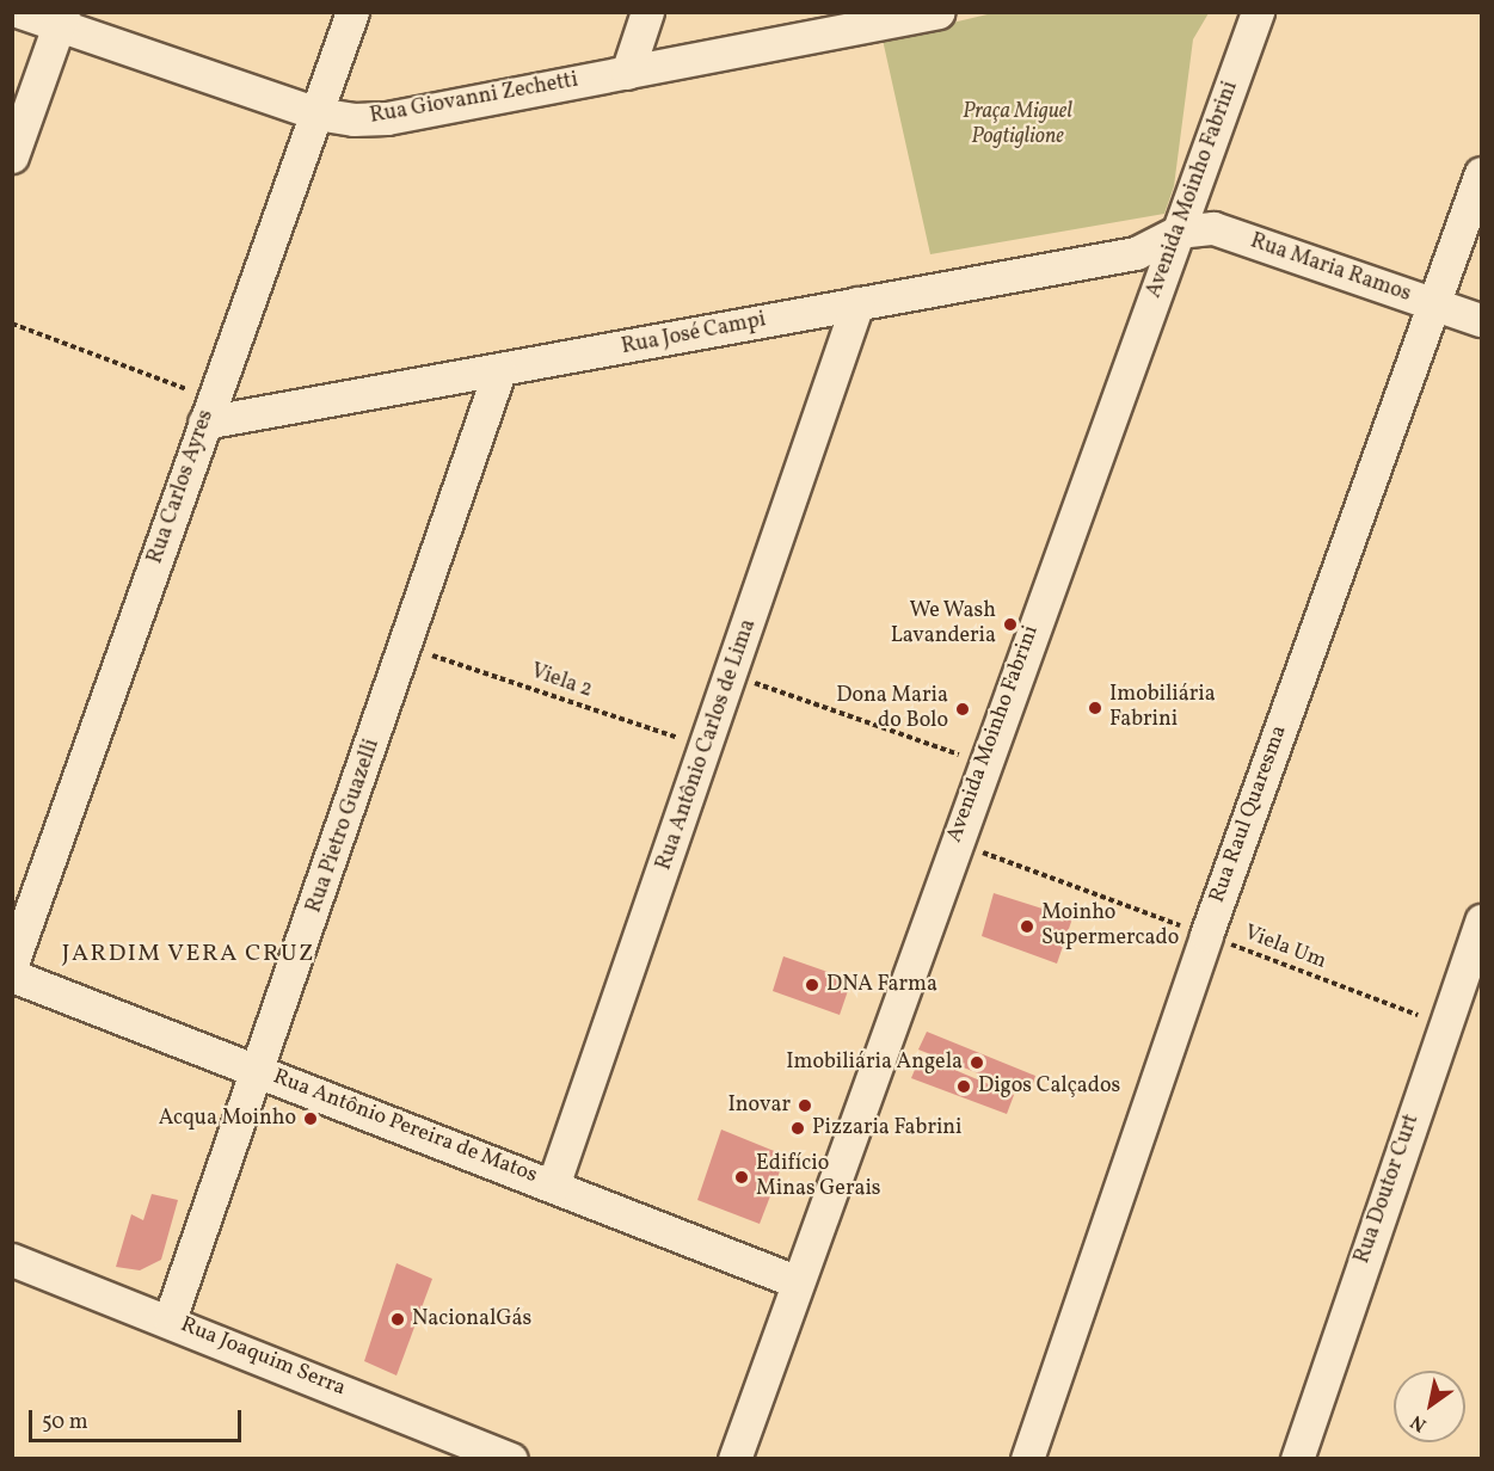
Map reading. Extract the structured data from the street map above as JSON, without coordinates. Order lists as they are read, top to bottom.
{
  "streets": {
    "street": [
      "Rua Giovanni Zechetti",
      "Avenida Moinho Fabrini",
      "Rua Maria Ramos",
      "Rua José Campi",
      "Rua Carlos Ayres",
      "Rua Antônio Carlos de Lima",
      "Rua Raul Quaresma",
      "Rua Pietro Guazelli",
      "Rua Antônio Pereira de Matos",
      "Rua Doutor Curt",
      "Rua Joaquim Serra"
    ],
    "path": ["Viela 2", "Viela Um"]
  },
  "crossings": [
    ["Rua Giovanni Zechetti", "Rua Carlos Ayres"],
    ["Avenida Moinho Fabrini", "Rua Maria Ramos"],
    ["Avenida Moinho Fabrini", "Rua José Campi"],
    ["Avenida Moinho Fabrini", "Viela Um"],
    ["Avenida Moinho Fabrini", "Rua Antônio Pereira de Matos"],
    ["Rua Maria Ramos", "Rua José Campi"],
    ["Rua Maria Ramos", "Rua Raul Quaresma"],
    ["Rua José Campi", "Rua Carlos Ayres"],
    ["Rua José Campi", "Rua Antônio Carlos de Lima"],
    ["Rua José Campi", "Rua Pietro Guazelli"],
    ["Viela 2", "Rua Antônio Carlos de Lima"],
    ["Viela 2", "Rua Pietro Guazelli"],
    ["Rua Antônio Carlos de Lima", "Rua Antônio Pereira de Matos"],
    ["Rua Raul Quaresma", "Viela Um"],
    ["Rua Pietro Guazelli", "Rua Antônio Pereira de Matos"],
    ["Rua Pietro Guazelli", "Rua Joaquim Serra"],
    ["Viela Um", "Rua Doutor Curt"]
  ],
  "districts": ["JARDIM VERA CRUZ"],
  "parks": ["Praça Miguel Pogtiglione"],
  "places": [
    "We Wash Lavanderia",
    "Imobiliária Fabrini",
    "Dona Maria do Bolo",
    "Moinho Supermercado",
    "DNA Farma",
    "Imobiliária Angela",
    "Digos Calçados",
    "Inovar",
    "Acqua Moinho",
    "Pizzaria Fabrini",
    "Edifício Minas Gerais",
    "NacionalGás"
  ],
  "scale_bar": "50 m",
  "north": "bottom left"
}
